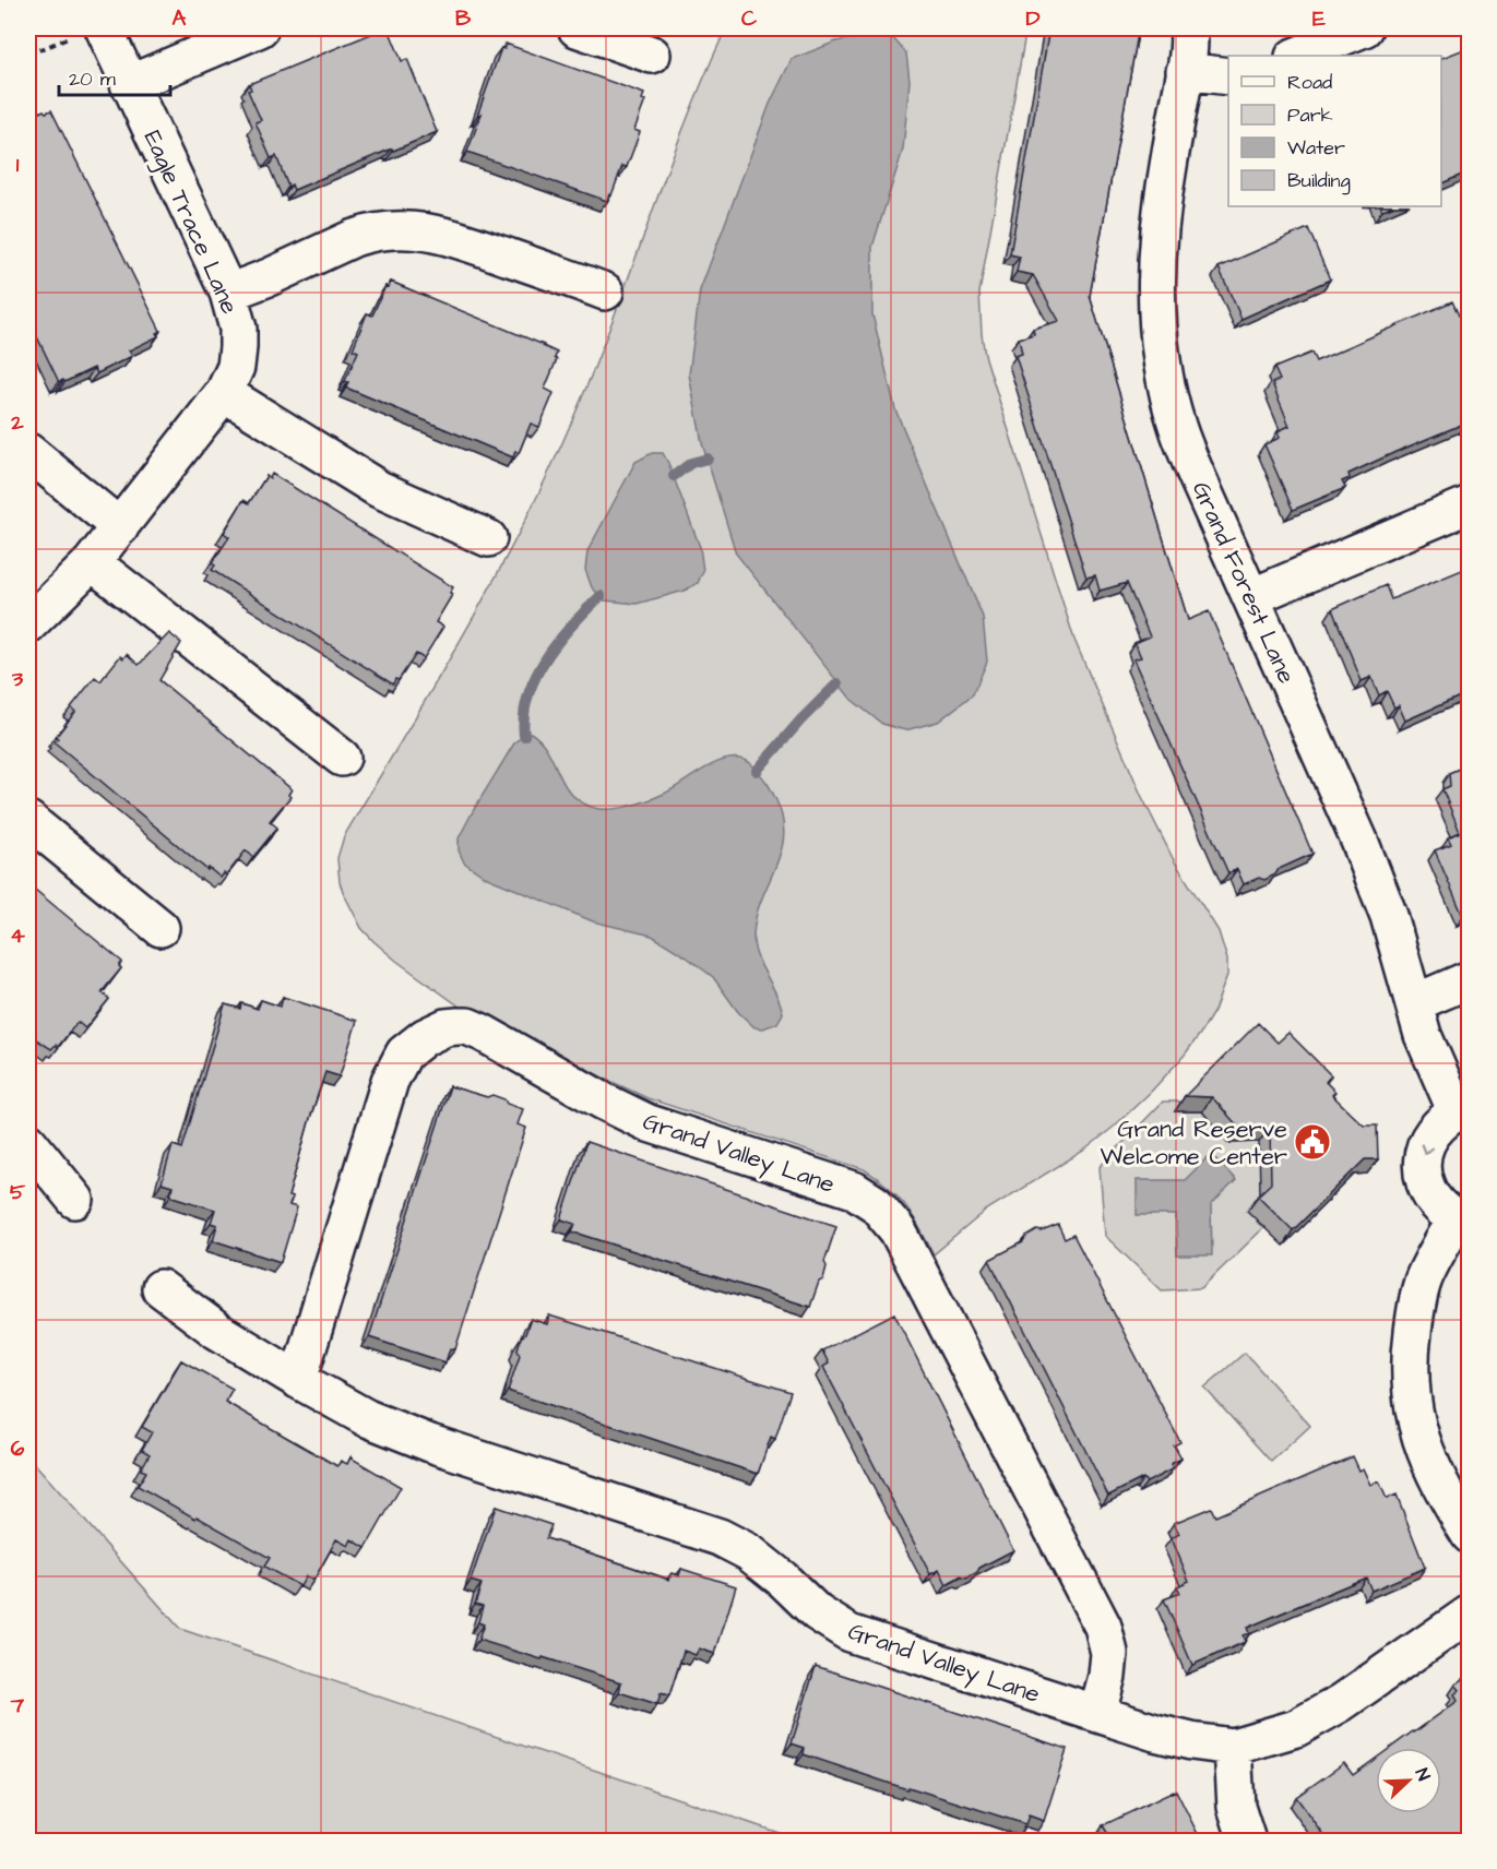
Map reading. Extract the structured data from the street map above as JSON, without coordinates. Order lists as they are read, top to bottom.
{
  "streets": {
    "street": ["Eagle Trace Lane", "Grand Forest Lane", "Grand Valley Lane"]
  },
  "places": {
    "public building": ["Grand Reserve Welcome Center"]
  },
  "legend": [
    "Road",
    "Park",
    "Water",
    "Building"
  ],
  "scale_bar": "20 m",
  "north": "top right",
  "grid": {
    "columns": [
      "A",
      "B",
      "C",
      "D",
      "E"
    ],
    "rows": [
      "1",
      "2",
      "3",
      "4",
      "5",
      "6",
      "7"
    ]
  }
}
